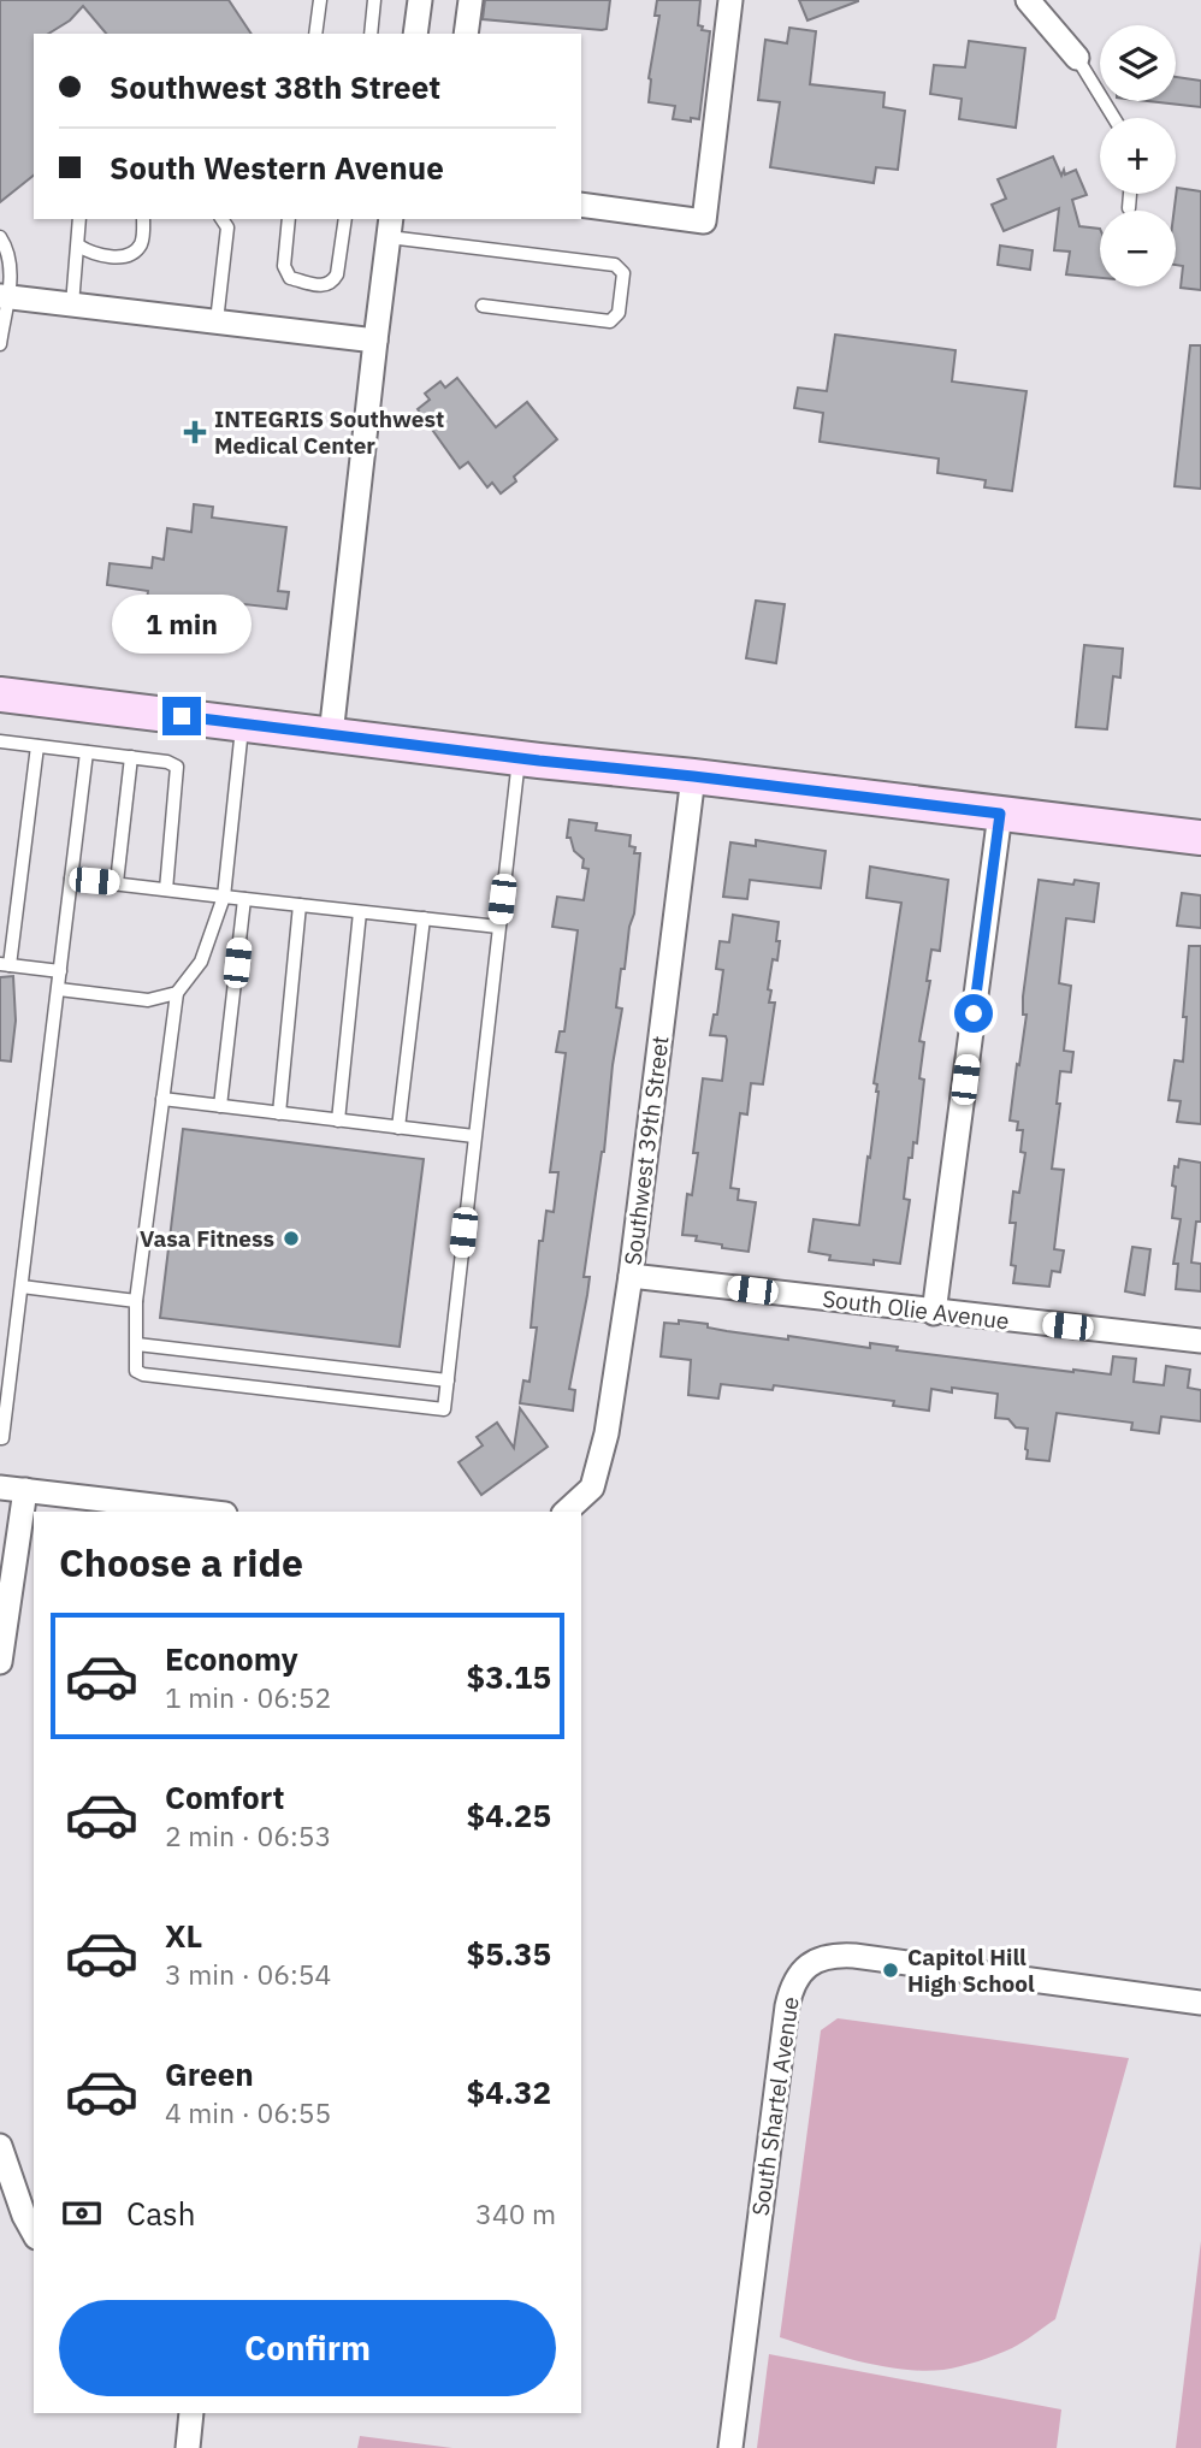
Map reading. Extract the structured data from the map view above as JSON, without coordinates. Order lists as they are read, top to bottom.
{
  "streets": {
    "street": ["Southwest 39th Street", "South Olie Avenue", "South Shartel Avenue"]
  },
  "crossings": [
    ["Southwest 39th Street", "South Olie Avenue"]
  ],
  "places": {
    "health": ["INTEGRIS Southwest Medical Center"],
    "other": ["Vasa Fitness", "Capitol Hill High School"]
  },
  "page": {
    "map_buttons": ["+", "−"],
    "banner": ["Southwest 38th Street", "South Western Avenue"],
    "bubble": "1 min",
    "heading": "Choose a ride",
    "list": [
      {
        "name": "Economy",
        "note": "1 min · 06:52",
        "value": "$3.15"
      },
      {
        "name": "Comfort",
        "note": "2 min · 06:53",
        "value": "$4.25"
      },
      {
        "name": "XL",
        "note": "3 min · 06:54",
        "value": "$5.35"
      },
      {
        "name": "Green",
        "note": "4 min · 06:55",
        "value": "$4.32"
      }
    ],
    "pay": ["Cash", "340 m"],
    "buttons": "Confirm"
  }
}
